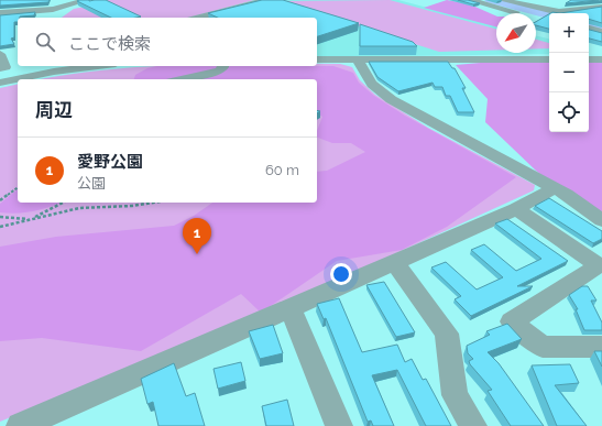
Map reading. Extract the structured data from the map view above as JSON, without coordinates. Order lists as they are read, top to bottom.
{
  "north": "bottom left",
  "page": {
    "map_buttons": ["+", "−"],
    "search": "ここで検索",
    "heading": "周辺",
    "list": [
      {
        "mark": "1",
        "name": "愛野公園",
        "note": "公園",
        "value": "60 m"
      }
    ],
    "pins": "1"
  }
}
